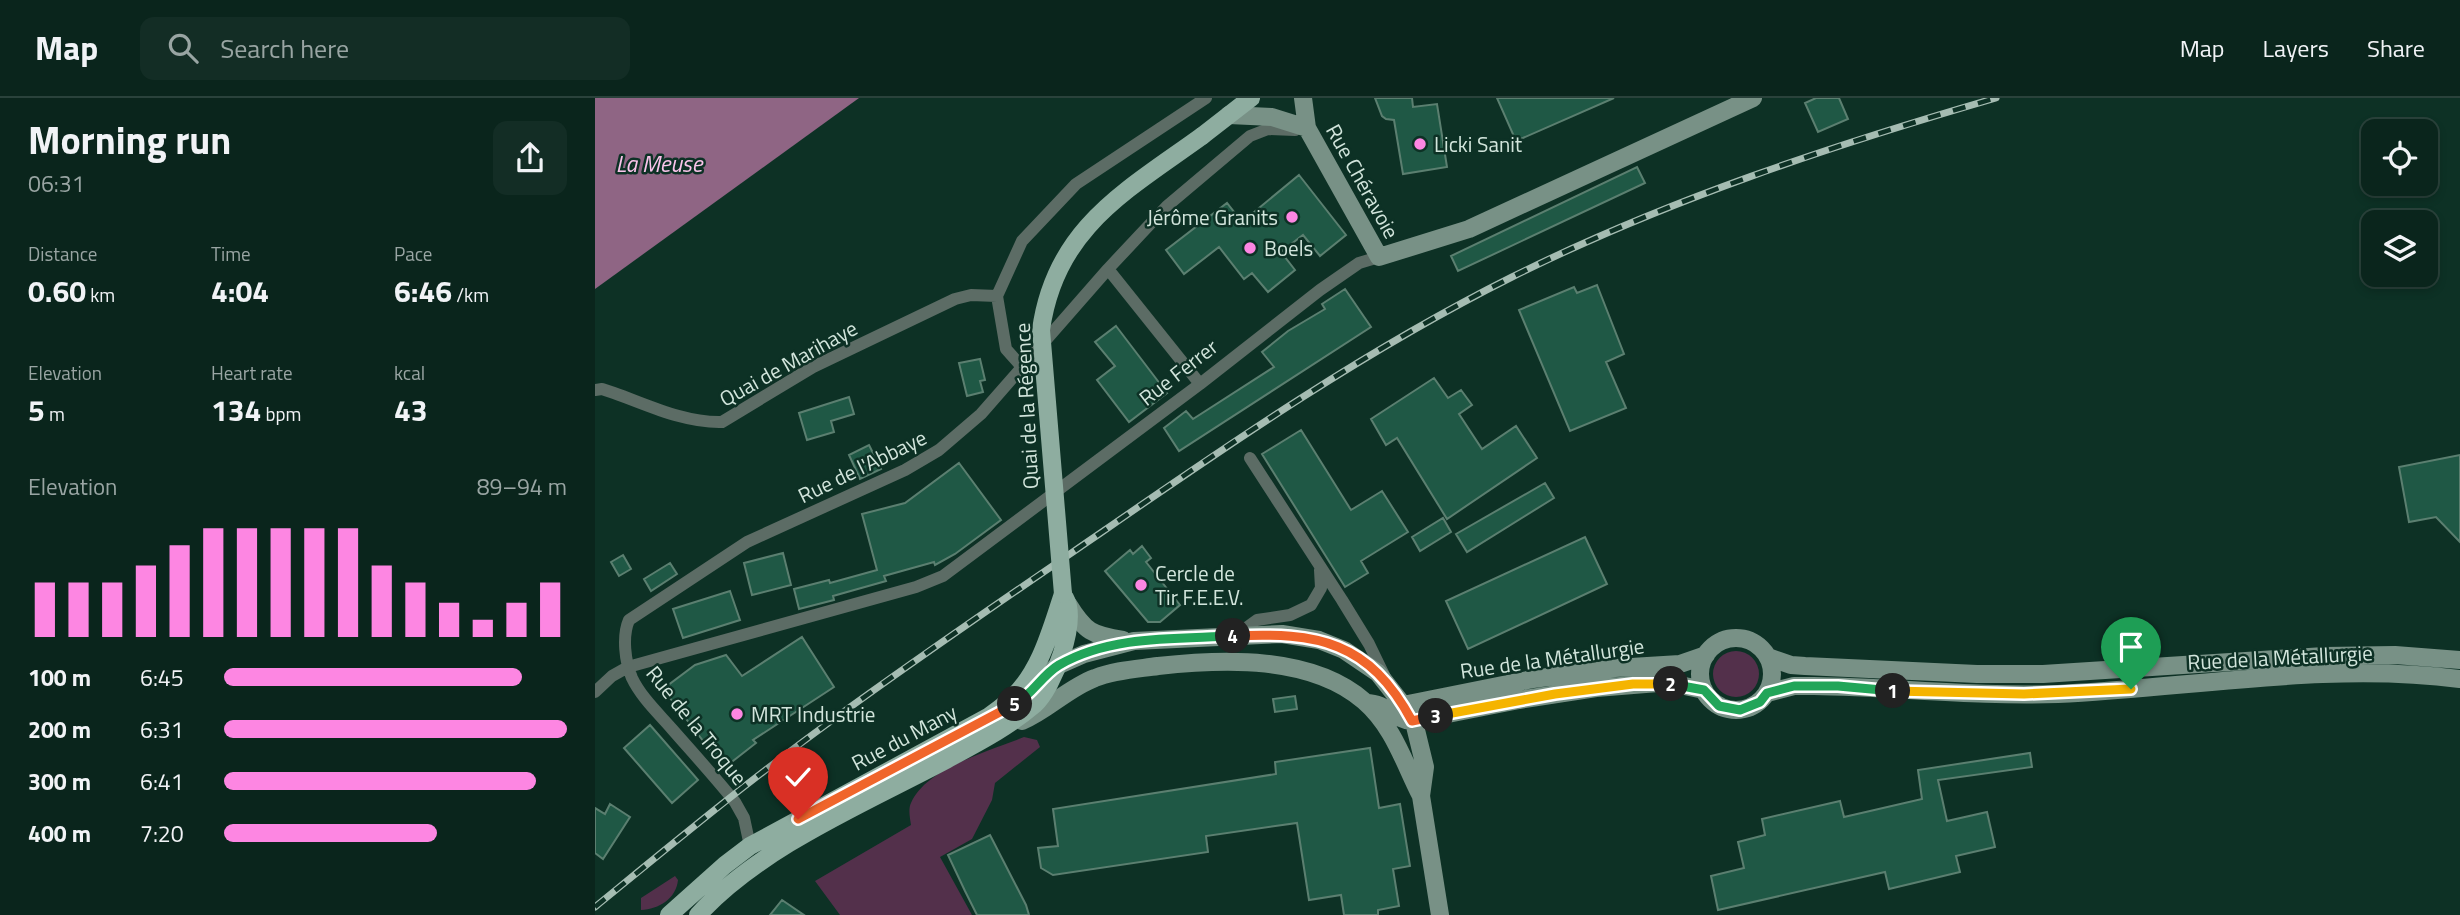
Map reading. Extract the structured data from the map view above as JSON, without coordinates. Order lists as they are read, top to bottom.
{
  "streets": {
    "main road": ["Quai de la Régence", "Rue du Many"],
    "street": [
      "Rue Chéravoie",
      "Quai de Marihaye",
      "Rue Ferrer",
      "Rue de l'Abbaye",
      "Rue de la Métallurgie",
      "Rue de la Troque"
    ]
  },
  "crossings": [
    ["Rue Chéravoie", "Rue Ferrer"],
    ["Rue Chéravoie", "Rue de l'Abbaye"],
    ["Rue Ferrer", "Rue de l'Abbaye"],
    ["Rue Ferrer", "Rue de la Troque"],
    ["Rue de l'Abbaye", "Rue de la Troque"],
    ["Rue de la Troque", "Rue du Many"]
  ],
  "water": ["La Meuse"],
  "places": [
    "Licki Sanit",
    "Jérôme Granits",
    "Boels",
    "Cercle de Tir F.E.E.V.",
    "MRT Industrie"
  ],
  "page": {
    "header": "Map",
    "search": "Search here",
    "nav": ["Map", "Layers", "Share"],
    "heading": ["Morning run", "06:31"],
    "stats": [
      ["Distance", "0.60 km"],
      ["Time", "4:04"],
      ["Pace", "6:46 /km"],
      ["Elevation", "5 m"],
      ["Heart rate", "134 bpm"],
      ["kcal", "43"]
    ],
    "chart": ["Elevation", "89–94 m"],
    "pins": [
      "4",
      "2",
      "1",
      "5",
      "3"
    ],
    "list": [
      {
        "name": "100 m",
        "note": "6:45"
      },
      {
        "name": "200 m",
        "note": "6:31"
      },
      {
        "name": "300 m",
        "note": "6:41"
      },
      {
        "name": "400 m",
        "note": "7:20"
      }
    ]
  }
}
